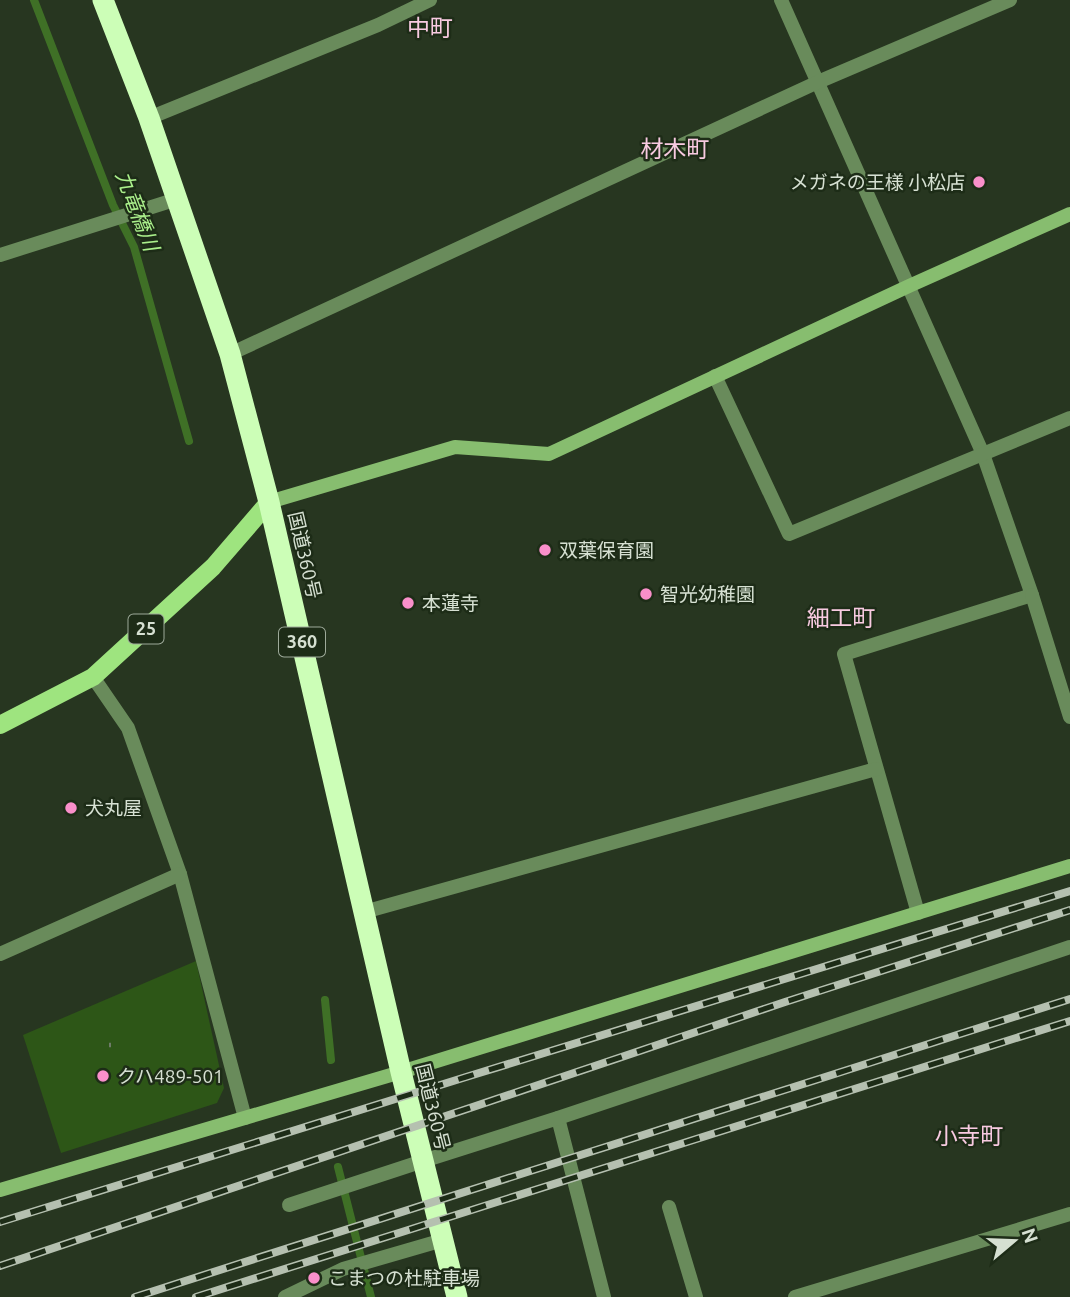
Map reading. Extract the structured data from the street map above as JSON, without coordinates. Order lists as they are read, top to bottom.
{
  "streets": {
    "highway": ["国道360号", "360"],
    "main road": ["25"]
  },
  "crossings": [
    ["国道360号", "25"]
  ],
  "districts": [
    "中町",
    "材木町",
    "細工町",
    "小寺町"
  ],
  "water": ["九竜橋川"],
  "places": [
    "メガネの王様 小松店",
    "双葉保育園",
    "智光幼稚園",
    "本蓮寺",
    "犬丸屋",
    "クハ489-501",
    "こまつの杜駐車場"
  ],
  "north": "right"
}
